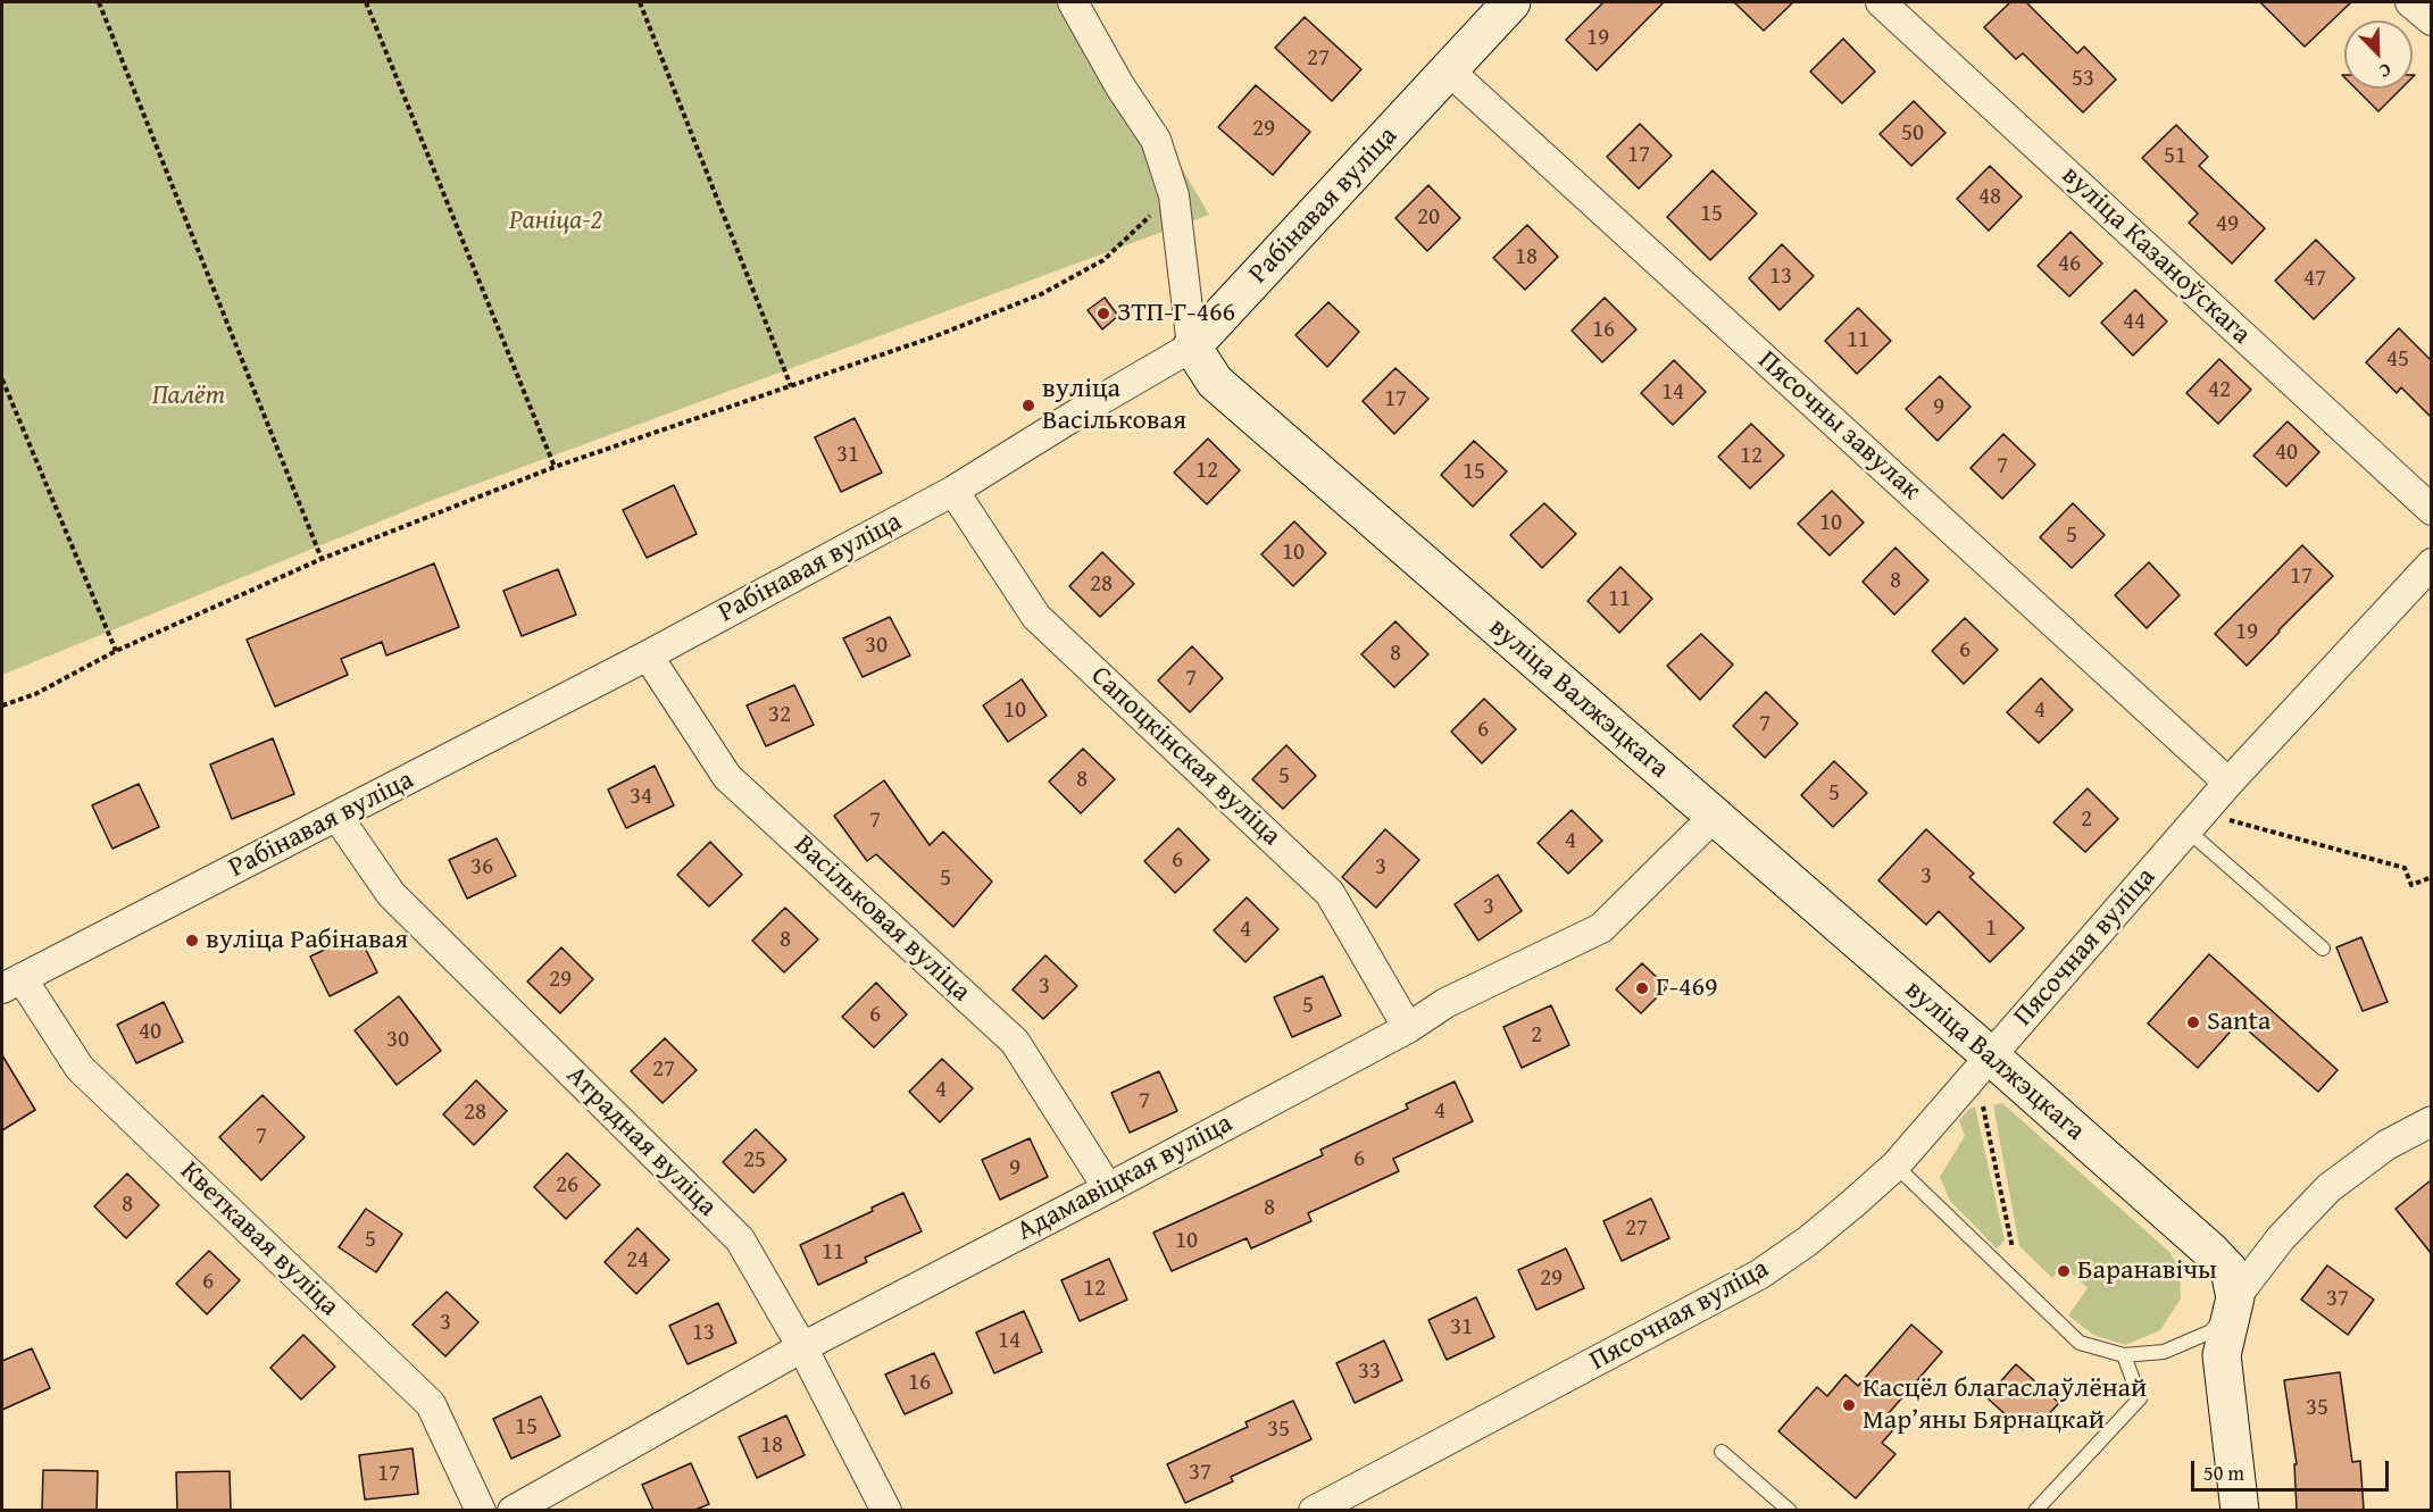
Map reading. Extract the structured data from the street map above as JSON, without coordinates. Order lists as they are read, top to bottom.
{
  "streets": {
    "street": [
      "Рабінавая вуліца",
      "вуліца Казаноўскага",
      "Пясочны завулак",
      "вуліца Валжэцкага",
      "Сапоцкінская вуліца",
      "Васільковая вуліца",
      "Пясочная вуліца",
      "Атрадная вуліца",
      "Адамавіцкая вуліца",
      "Кветкавая вуліца"
    ]
  },
  "crossings": [
    ["Рабінавая вуліца", "Пясочны завулак"],
    ["Рабінавая вуліца", "вуліца Валжэцкага"],
    ["Рабінавая вуліца", "Сапоцкінская вуліца"],
    ["Рабінавая вуліца", "Васільковая вуліца"],
    ["Рабінавая вуліца", "Атрадная вуліца"],
    ["Рабінавая вуліца", "Кветкавая вуліца"],
    ["Пясочны завулак", "Пясочная вуліца"],
    ["вуліца Валжэцкага", "Пясочная вуліца"],
    ["вуліца Валжэцкага", "Адамавіцкая вуліца"],
    ["Сапоцкінская вуліца", "Адамавіцкая вуліца"],
    ["Васільковая вуліца", "Адамавіцкая вуліца"],
    ["Атрадная вуліца", "Адамавіцкая вуліца"]
  ],
  "parks": ["Раніца-2", "Палёт"],
  "places": [
    "ЗТП-Г-466",
    "вуліца Васільковая",
    "вуліца Рабінавая",
    "Г-469",
    "Santa",
    "Баранавічы",
    "Касцёл благаслаўлёнай Мар’яны Бярнацкай"
  ],
  "house_numbers": [
    "19",
    "27",
    "53",
    "29",
    "50",
    "17",
    "51",
    "48",
    "15",
    "20",
    "49",
    "18",
    "46",
    "13",
    "47",
    "44",
    "16",
    "11",
    "45",
    "42",
    "14",
    "17",
    "9",
    "40",
    "31",
    "12",
    "7",
    "12",
    "15",
    "10",
    "5",
    "10",
    "17",
    "8",
    "28",
    "11",
    "19",
    "30",
    "6",
    "8",
    "7",
    "10",
    "4",
    "32",
    "7",
    "6",
    "5",
    "8",
    "5",
    "34",
    "2",
    "7",
    "4",
    "6",
    "36",
    "3",
    "3",
    "5",
    "3",
    "1",
    "4",
    "8",
    "29",
    "3",
    "5",
    "6",
    "40",
    "2",
    "30",
    "27",
    "4",
    "7",
    "4",
    "28",
    "7",
    "6",
    "25",
    "9",
    "26",
    "8",
    "8",
    "27",
    "5",
    "10",
    "11",
    "24",
    "29",
    "6",
    "12",
    "37",
    "3",
    "31",
    "13",
    "14",
    "33",
    "16",
    "35",
    "15",
    "35",
    "18",
    "37",
    "17"
  ],
  "scale_bar": "50 m",
  "north": "bottom right"
}
